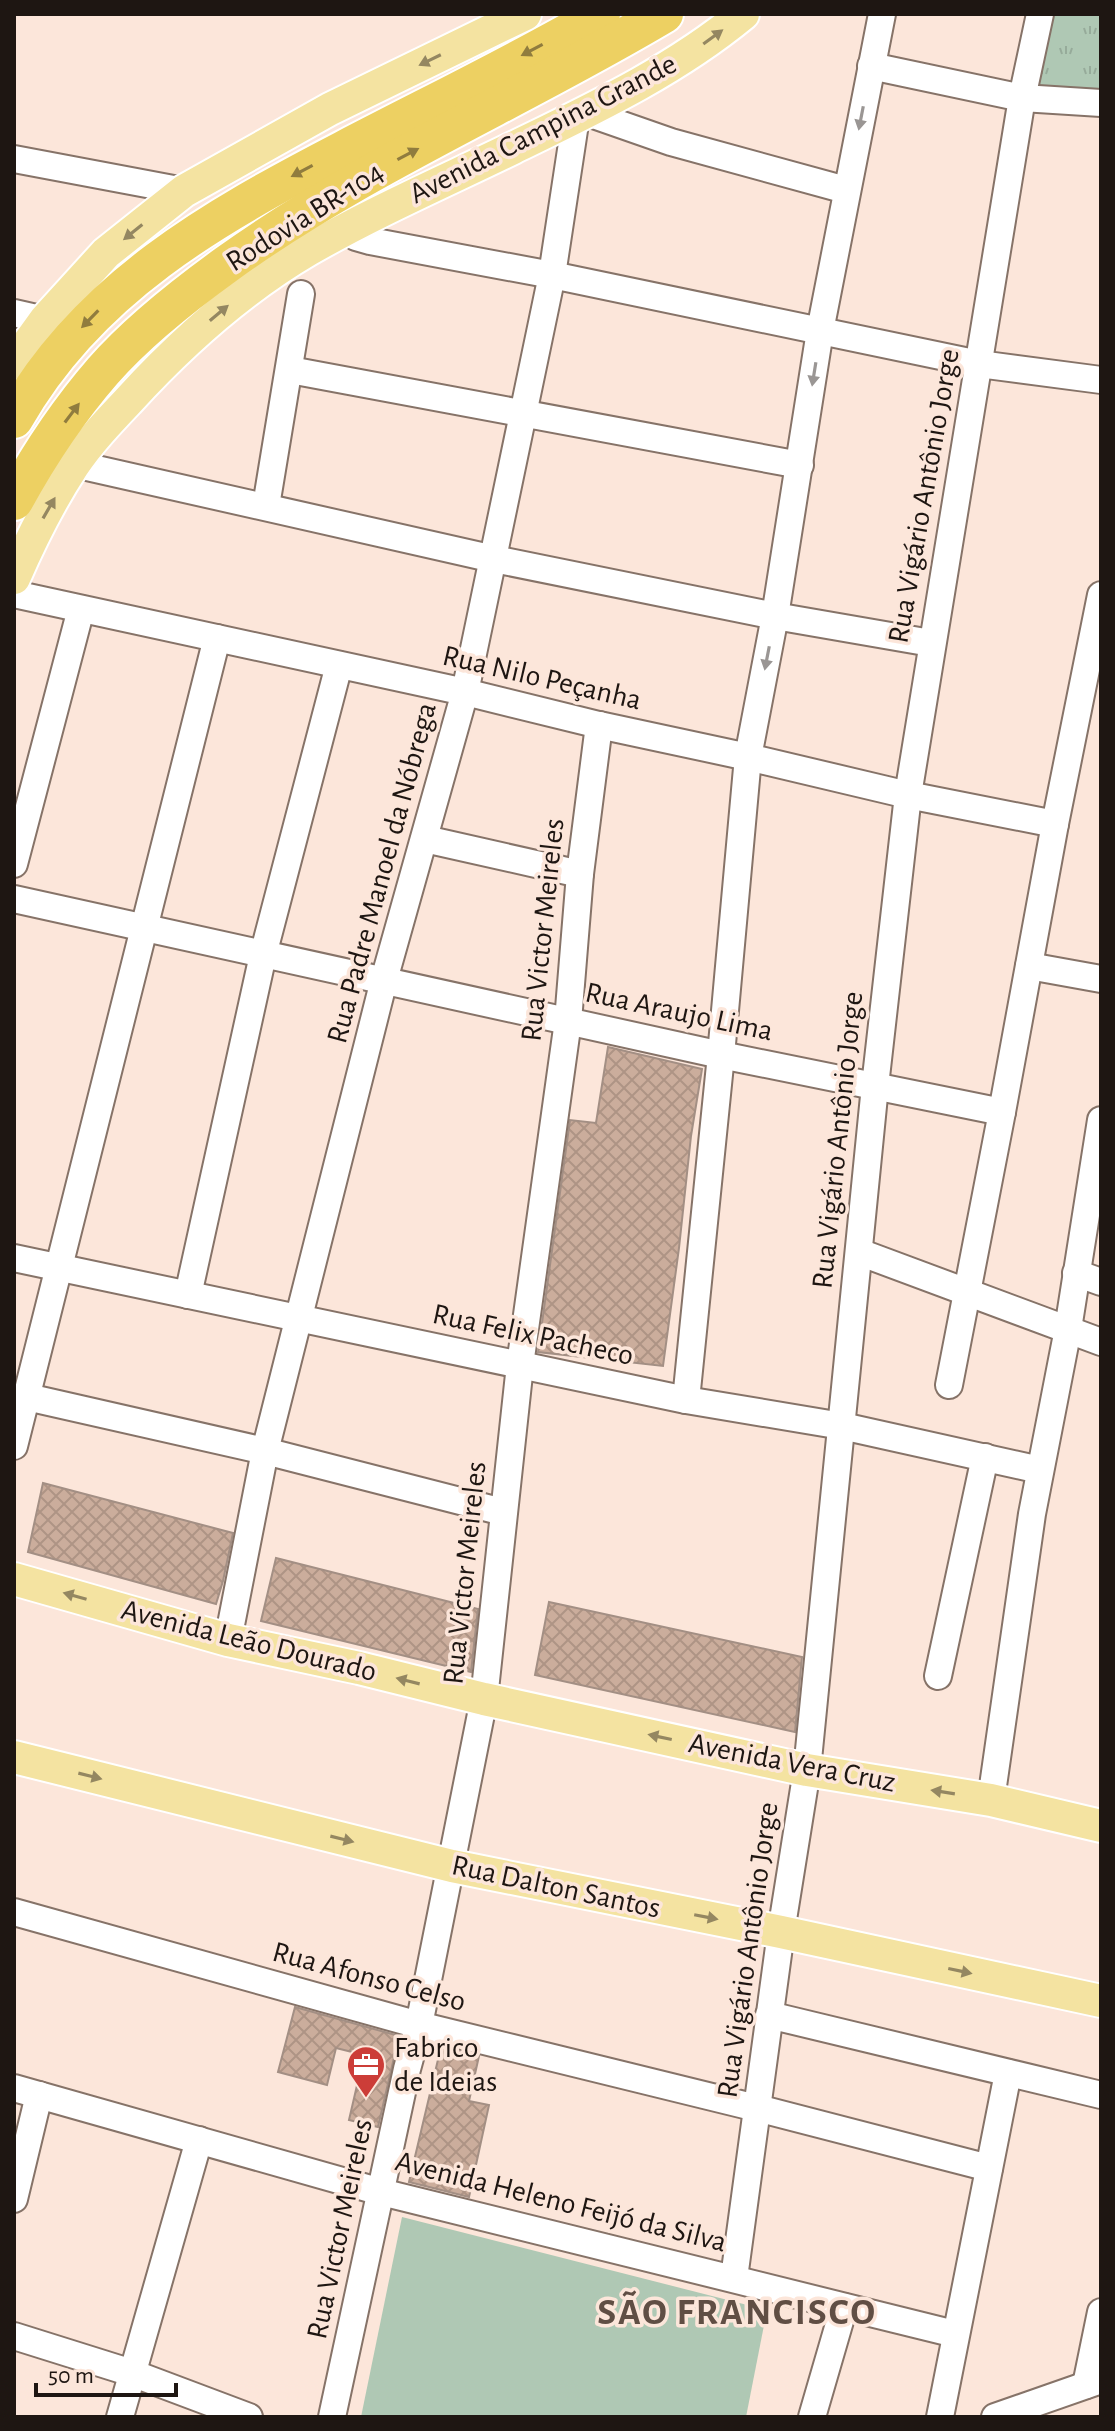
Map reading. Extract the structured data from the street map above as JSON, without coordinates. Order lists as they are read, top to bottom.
{
  "streets": {
    "highway": ["Rodovia BR-104"],
    "main road": [
      "Avenida Campina Grande",
      "Avenida Leão Dourado",
      "Avenida Vera Cruz",
      "Rua Dalton Santos"
    ],
    "street": [
      "Rua Vigário Antônio Jorge",
      "Rua Nilo Peçanha",
      "Rua Padre Manoel da Nóbrega",
      "Rua Victor Meireles",
      "Rua Araujo Lima",
      "Rua Felix Pacheco",
      "Rua Afonso Celso",
      "Avenida Heleno Feijó da Silva"
    ]
  },
  "crossings": [
    ["Avenida Campina Grande", "Rua Padre Manoel da Nóbrega"],
    ["Rua Vigário Antônio Jorge", "Rua Nilo Peçanha"],
    ["Rua Vigário Antônio Jorge", "Rua Araujo Lima"],
    ["Rua Vigário Antônio Jorge", "Rua Felix Pacheco"],
    ["Rua Vigário Antônio Jorge", "Avenida Vera Cruz"],
    ["Rua Vigário Antônio Jorge", "Rua Dalton Santos"],
    ["Rua Vigário Antônio Jorge", "Rua Afonso Celso"],
    ["Rua Vigário Antônio Jorge", "Avenida Heleno Feijó da Silva"],
    ["Rua Nilo Peçanha", "Rua Padre Manoel da Nóbrega"],
    ["Rua Nilo Peçanha", "Rua Victor Meireles"],
    ["Rua Padre Manoel da Nóbrega", "Rua Araujo Lima"],
    ["Rua Padre Manoel da Nóbrega", "Rua Felix Pacheco"],
    ["Rua Padre Manoel da Nóbrega", "Avenida Leão Dourado"],
    ["Rua Victor Meireles", "Rua Araujo Lima"],
    ["Rua Victor Meireles", "Rua Felix Pacheco"],
    ["Rua Victor Meireles", "Avenida Leão Dourado"],
    ["Rua Victor Meireles", "Avenida Vera Cruz"],
    ["Rua Victor Meireles", "Rua Dalton Santos"],
    ["Rua Victor Meireles", "Rua Afonso Celso"],
    ["Rua Victor Meireles", "Avenida Heleno Feijó da Silva"],
    ["Avenida Leão Dourado", "Avenida Vera Cruz"]
  ],
  "one_way": ["Avenida Leão Dourado", "Avenida Vera Cruz", "Rua Dalton Santos"],
  "districts": ["SÃO FRANCISCO"],
  "places": {
    "office": ["Fabrico de Ideias"]
  },
  "scale_bar": "50 m"
}
